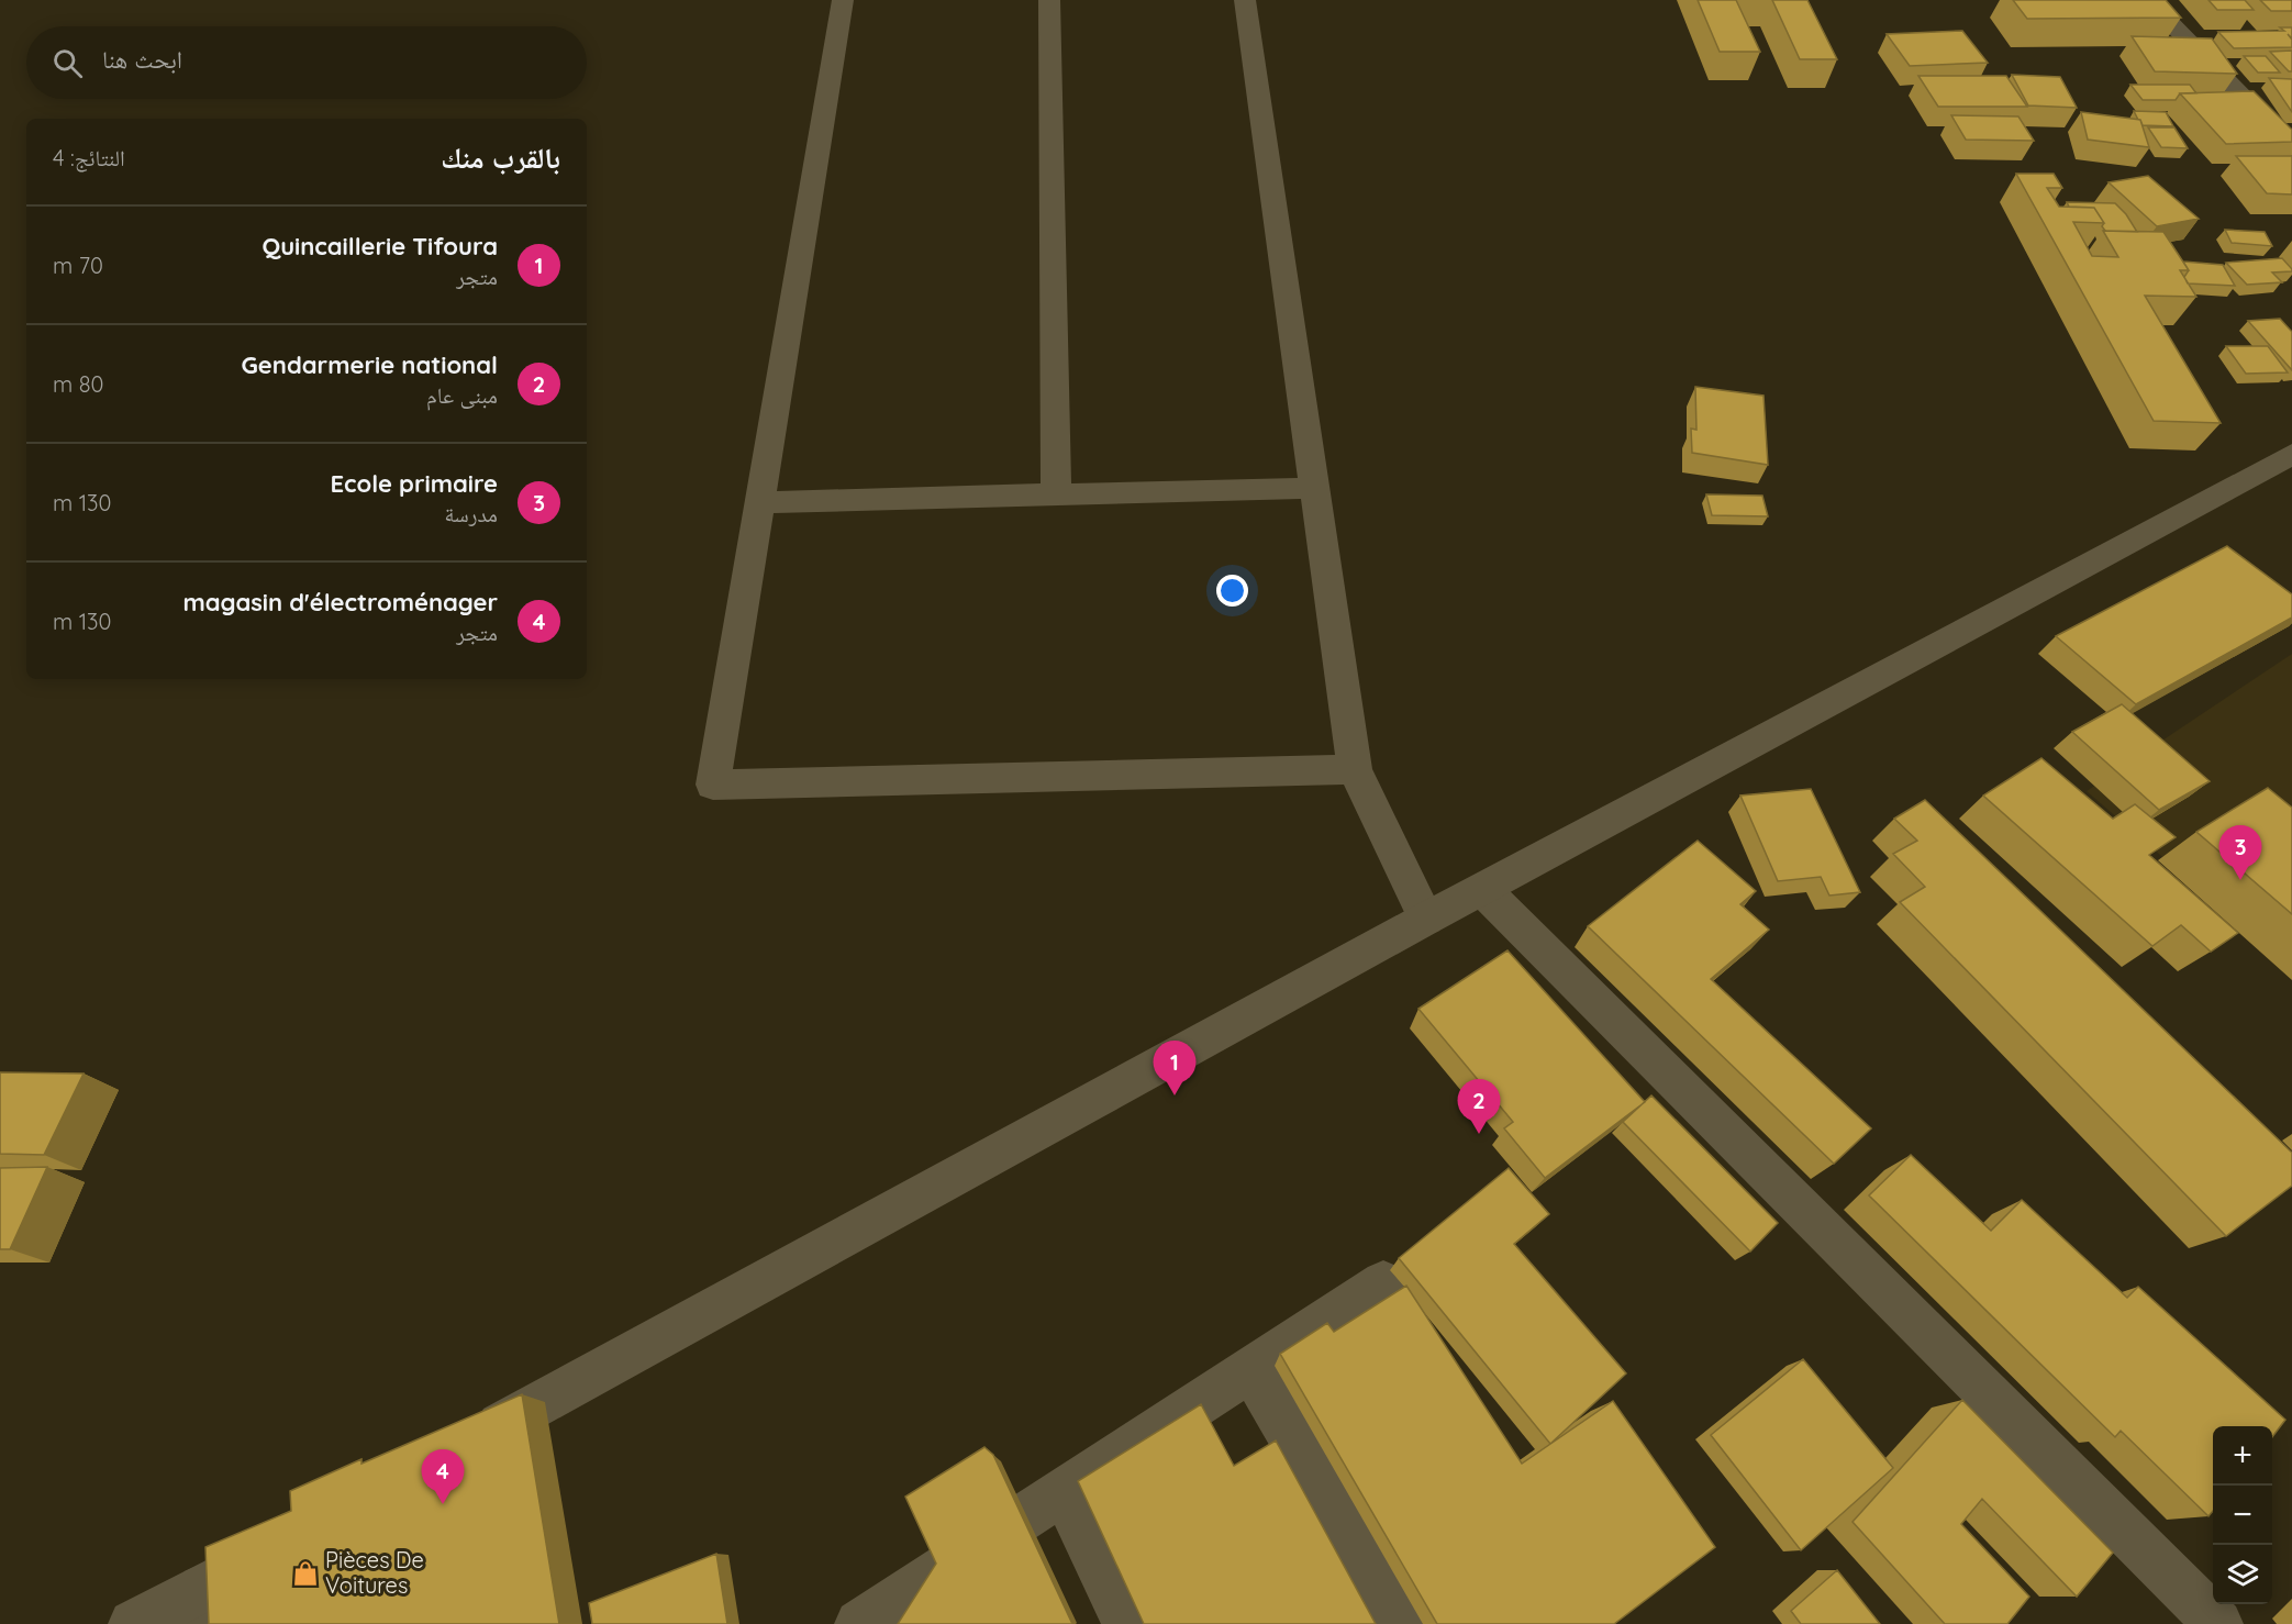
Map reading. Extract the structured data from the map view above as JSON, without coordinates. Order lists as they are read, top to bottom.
{
  "places": {
    "shop": ["Pièces De Voitures"]
  },
  "page": {
    "search": "ابحث هنا",
    "heading": ["بالقرب منك", "النتائج: 4"],
    "list": [
      {
        "mark": "1",
        "name": "Quincaillerie Tifoura",
        "note": "متجر",
        "value": "70 m"
      },
      {
        "mark": "2",
        "name": "Gendarmerie national",
        "note": "مبنى عام",
        "value": "80 m"
      },
      {
        "mark": "3",
        "name": "Ecole primaire",
        "note": "مدرسة",
        "value": "130 m"
      },
      {
        "mark": "4",
        "name": "magasin d'électroménager",
        "note": "متجر",
        "value": "130 m"
      }
    ],
    "pins": [
      "3",
      "1",
      "2",
      "4"
    ],
    "map_buttons": ["+", "−"]
  }
}
